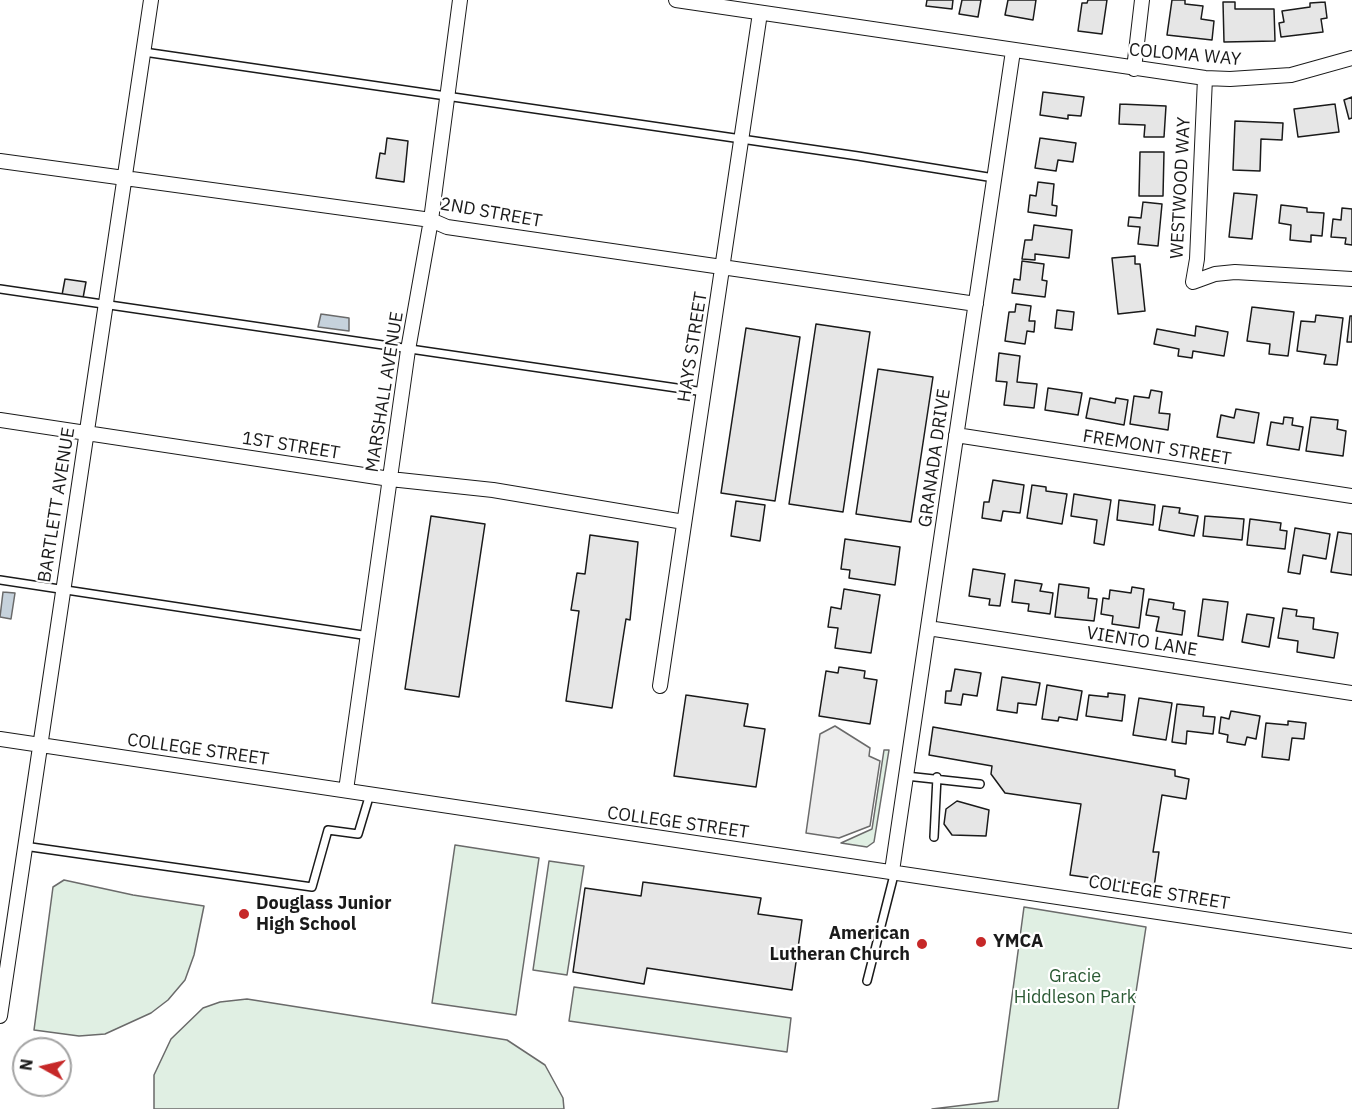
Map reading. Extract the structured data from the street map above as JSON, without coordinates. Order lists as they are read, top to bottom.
{
  "streets": {
    "street": [
      "COLOMA WAY",
      "WESTWOOD WAY",
      "2ND STREET",
      "HAYS STREET",
      "MARSHALL AVENUE",
      "1ST STREET",
      "FREMONT STREET",
      "GRANADA DRIVE",
      "BARTLETT AVENUE",
      "VIENTO LANE",
      "COLLEGE STREET"
    ]
  },
  "crossings": [
    ["COLOMA WAY", "WESTWOOD WAY"],
    ["COLOMA WAY", "HAYS STREET"],
    ["COLOMA WAY", "GRANADA DRIVE"],
    ["2ND STREET", "HAYS STREET"],
    ["2ND STREET", "MARSHALL AVENUE"],
    ["2ND STREET", "GRANADA DRIVE"],
    ["2ND STREET", "BARTLETT AVENUE"],
    ["HAYS STREET", "1ST STREET"],
    ["MARSHALL AVENUE", "1ST STREET"],
    ["MARSHALL AVENUE", "COLLEGE STREET"],
    ["1ST STREET", "BARTLETT AVENUE"],
    ["FREMONT STREET", "GRANADA DRIVE"],
    ["GRANADA DRIVE", "VIENTO LANE"],
    ["GRANADA DRIVE", "COLLEGE STREET"],
    ["BARTLETT AVENUE", "COLLEGE STREET"]
  ],
  "parks": ["Gracie Hiddleson Park"],
  "places": ["Douglass Junior High School", "YMCA", "American Lutheran Church"],
  "north": "left"
}
